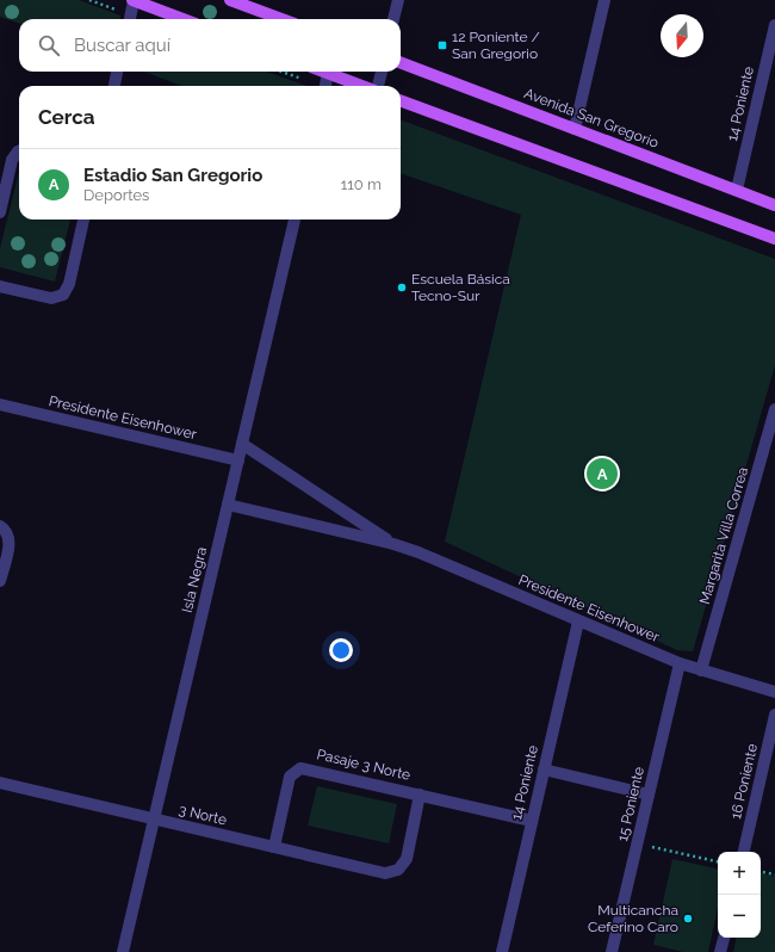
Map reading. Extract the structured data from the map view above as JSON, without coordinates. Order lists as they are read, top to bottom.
{
  "streets": {
    "main road": ["Avenida San Gregorio"],
    "street": [
      "14 Poniente",
      "Presidente Eisenhower",
      "Margarita Villa Correa",
      "Isla Negra",
      "Pasaje 3 Norte",
      "16 Poniente",
      "15 Poniente",
      "3 Norte"
    ]
  },
  "crossings": [
    ["14 Poniente", "Avenida San Gregorio"],
    ["14 Poniente", "Presidente Eisenhower"],
    ["14 Poniente", "Pasaje 3 Norte"],
    ["Presidente Eisenhower", "Margarita Villa Correa"],
    ["Presidente Eisenhower", "Isla Negra"],
    ["Presidente Eisenhower", "15 Poniente"],
    ["Isla Negra", "3 Norte"],
    ["Pasaje 3 Norte", "3 Norte"]
  ],
  "places": {
    "transit": ["12 Poniente / San Gregorio"],
    "other": ["Escuela Básica Tecno-Sur", "Multicancha Ceferino Caro"]
  },
  "north": "bottom",
  "page": {
    "search": "Buscar aquí",
    "heading": "Cerca",
    "list": [
      {
        "mark": "A",
        "name": "Estadio San Gregorio",
        "note": "Deportes",
        "value": "110 m"
      }
    ],
    "pins": "A",
    "map_buttons": ["+", "−"]
  }
}
